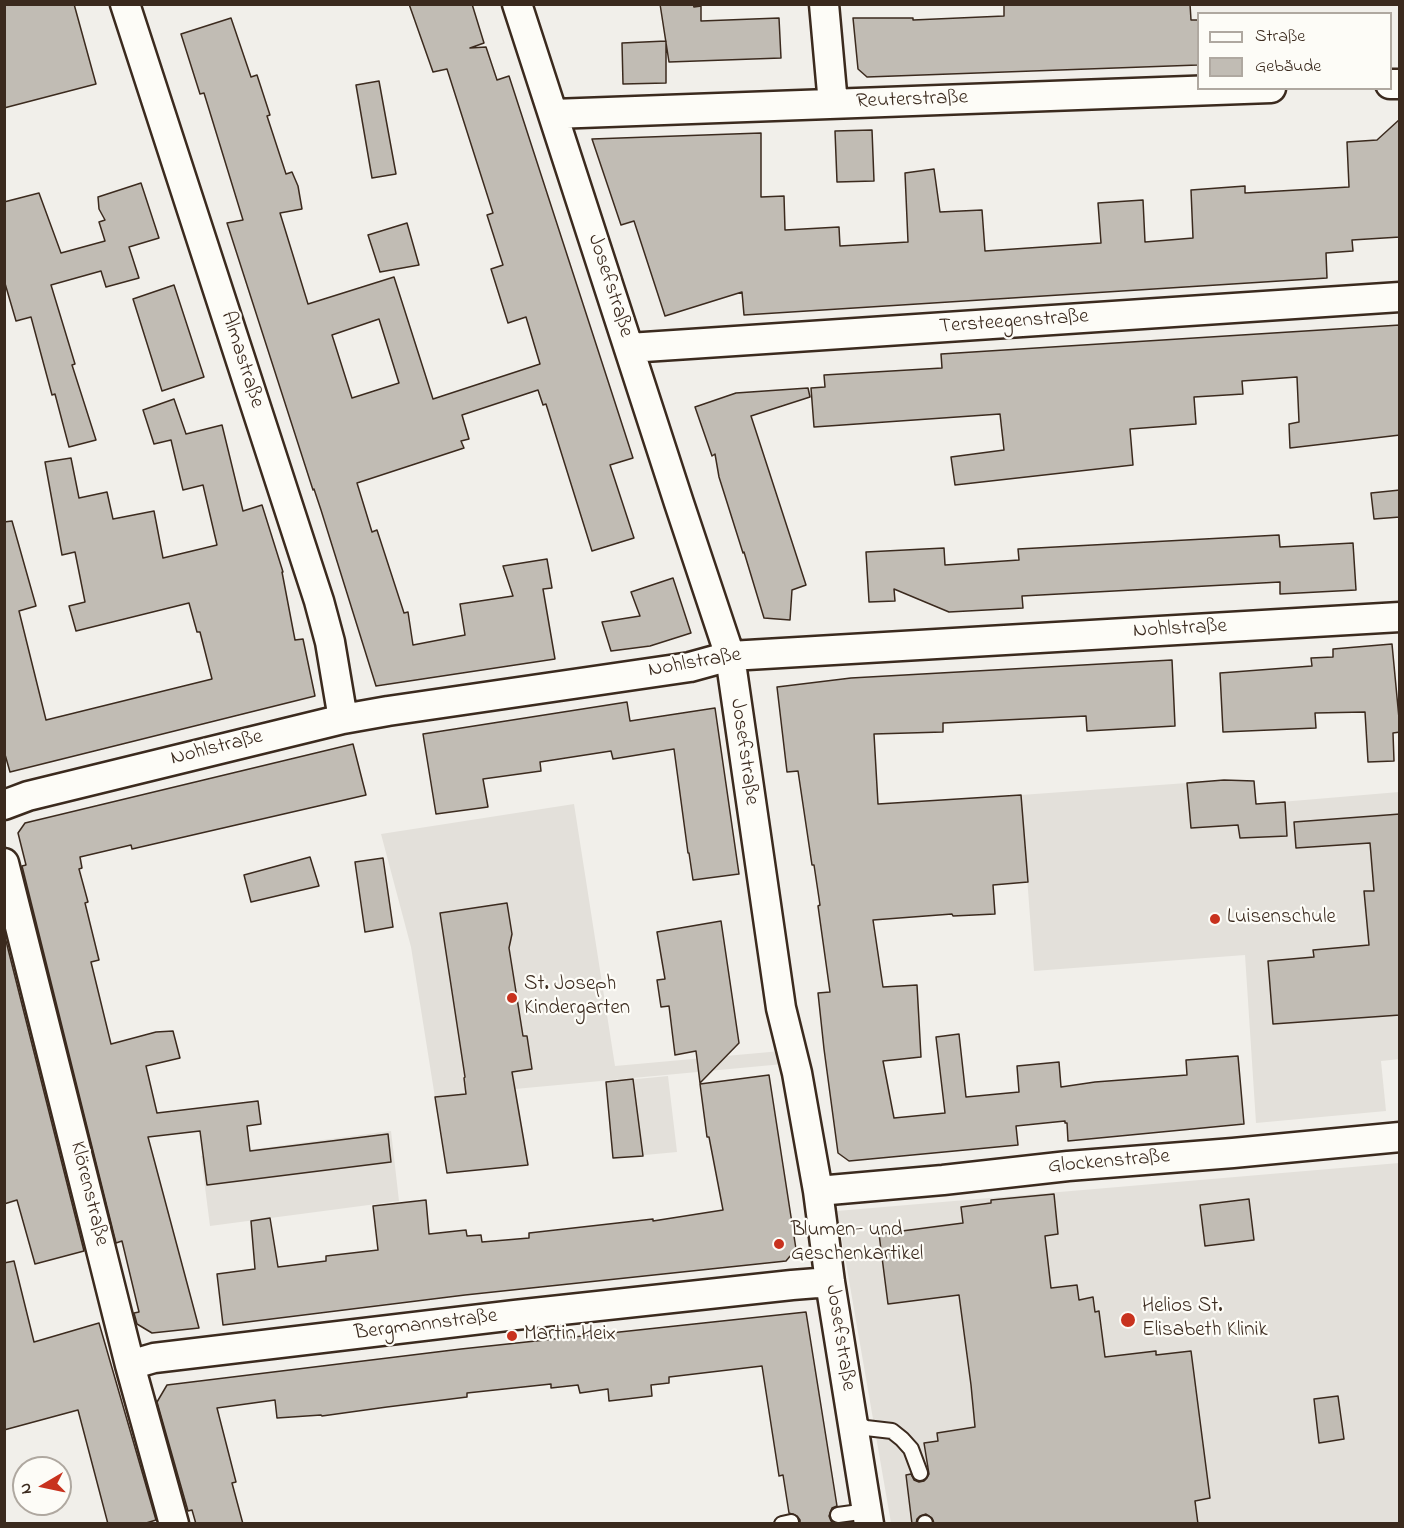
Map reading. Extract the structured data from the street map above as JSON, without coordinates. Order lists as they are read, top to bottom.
{
  "streets": {
    "street": [
      "Reuterstraße",
      "Josefstraße",
      "Tersteegenstraße",
      "Almastraße",
      "Nohlstraße",
      "Glockenstraße",
      "Klörenstraße",
      "Bergmannstraße"
    ]
  },
  "crossings": [
    ["Reuterstraße", "Josefstraße"],
    ["Josefstraße", "Tersteegenstraße"],
    ["Josefstraße", "Nohlstraße"],
    ["Josefstraße", "Glockenstraße"],
    ["Josefstraße", "Bergmannstraße"],
    ["Almastraße", "Nohlstraße"],
    ["Klörenstraße", "Bergmannstraße"]
  ],
  "places": [
    "Luisenschule",
    "St. Joseph Kindergarten",
    "Blumen- und Geschenkartikel",
    "Helios St. Elisabeth Klinik",
    "Martin Heix"
  ],
  "legend": ["Straße", "Gebäude"],
  "north": "left"
}
